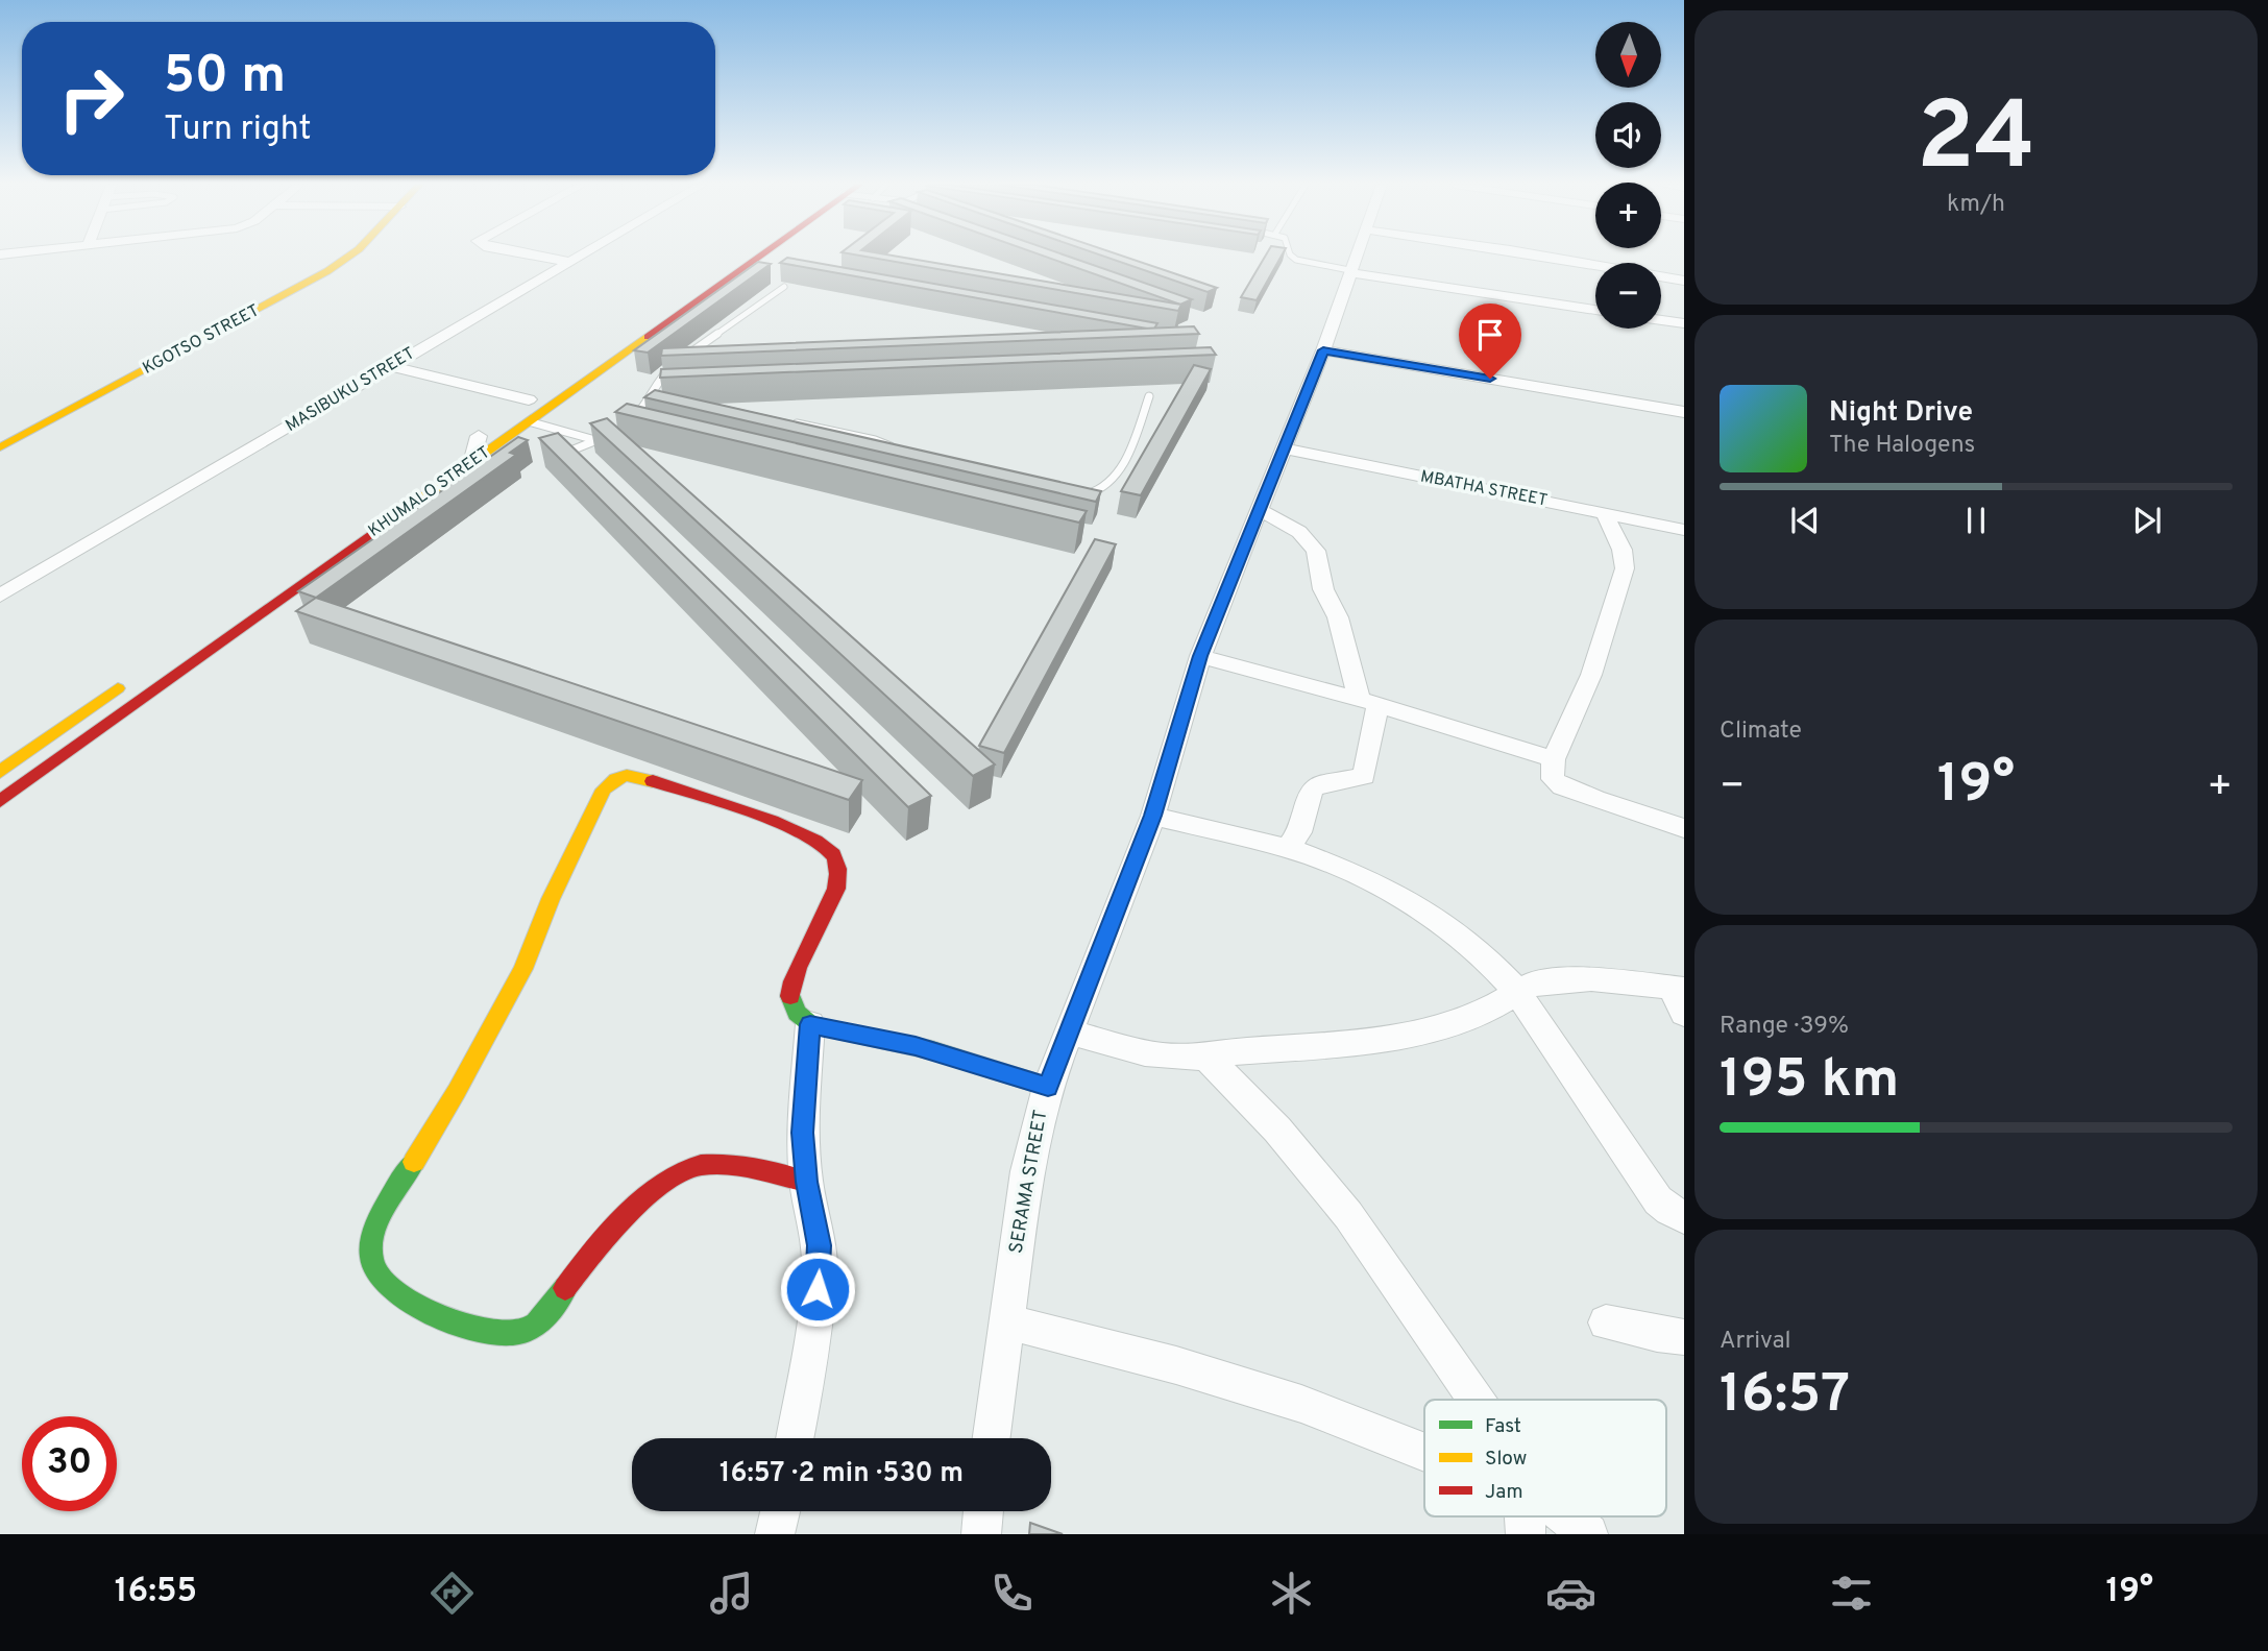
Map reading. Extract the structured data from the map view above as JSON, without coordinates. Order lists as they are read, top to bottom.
{
  "streets": {
    "street": [
      "KGOTSO STREET",
      "MASIBUKU STREET",
      "MBATHA STREET",
      "KHUMALO STREET",
      "SERAMA STREET"
    ]
  },
  "crossings": [
    ["MBATHA STREET", "SERAMA STREET"]
  ],
  "legend": ["Fast", "Slow", "Jam"],
  "north": "bottom",
  "page": {
    "tile": [
      ["24", "km/h"],
      "Climate",
      ["Range · 39%", "195 km"],
      ["Arrival", "16:57"]
    ],
    "map_buttons": ["+", "−"],
    "turn": ["50 m", "Turn right"],
    "song": ["Night Drive", "The Halogens"],
    "heat": ["−", "19°", "+"],
    "limit": "30",
    "trip": "16:57 · 2 min · 530 m",
    "tabs": ["16:55", "19°"]
  }
}
